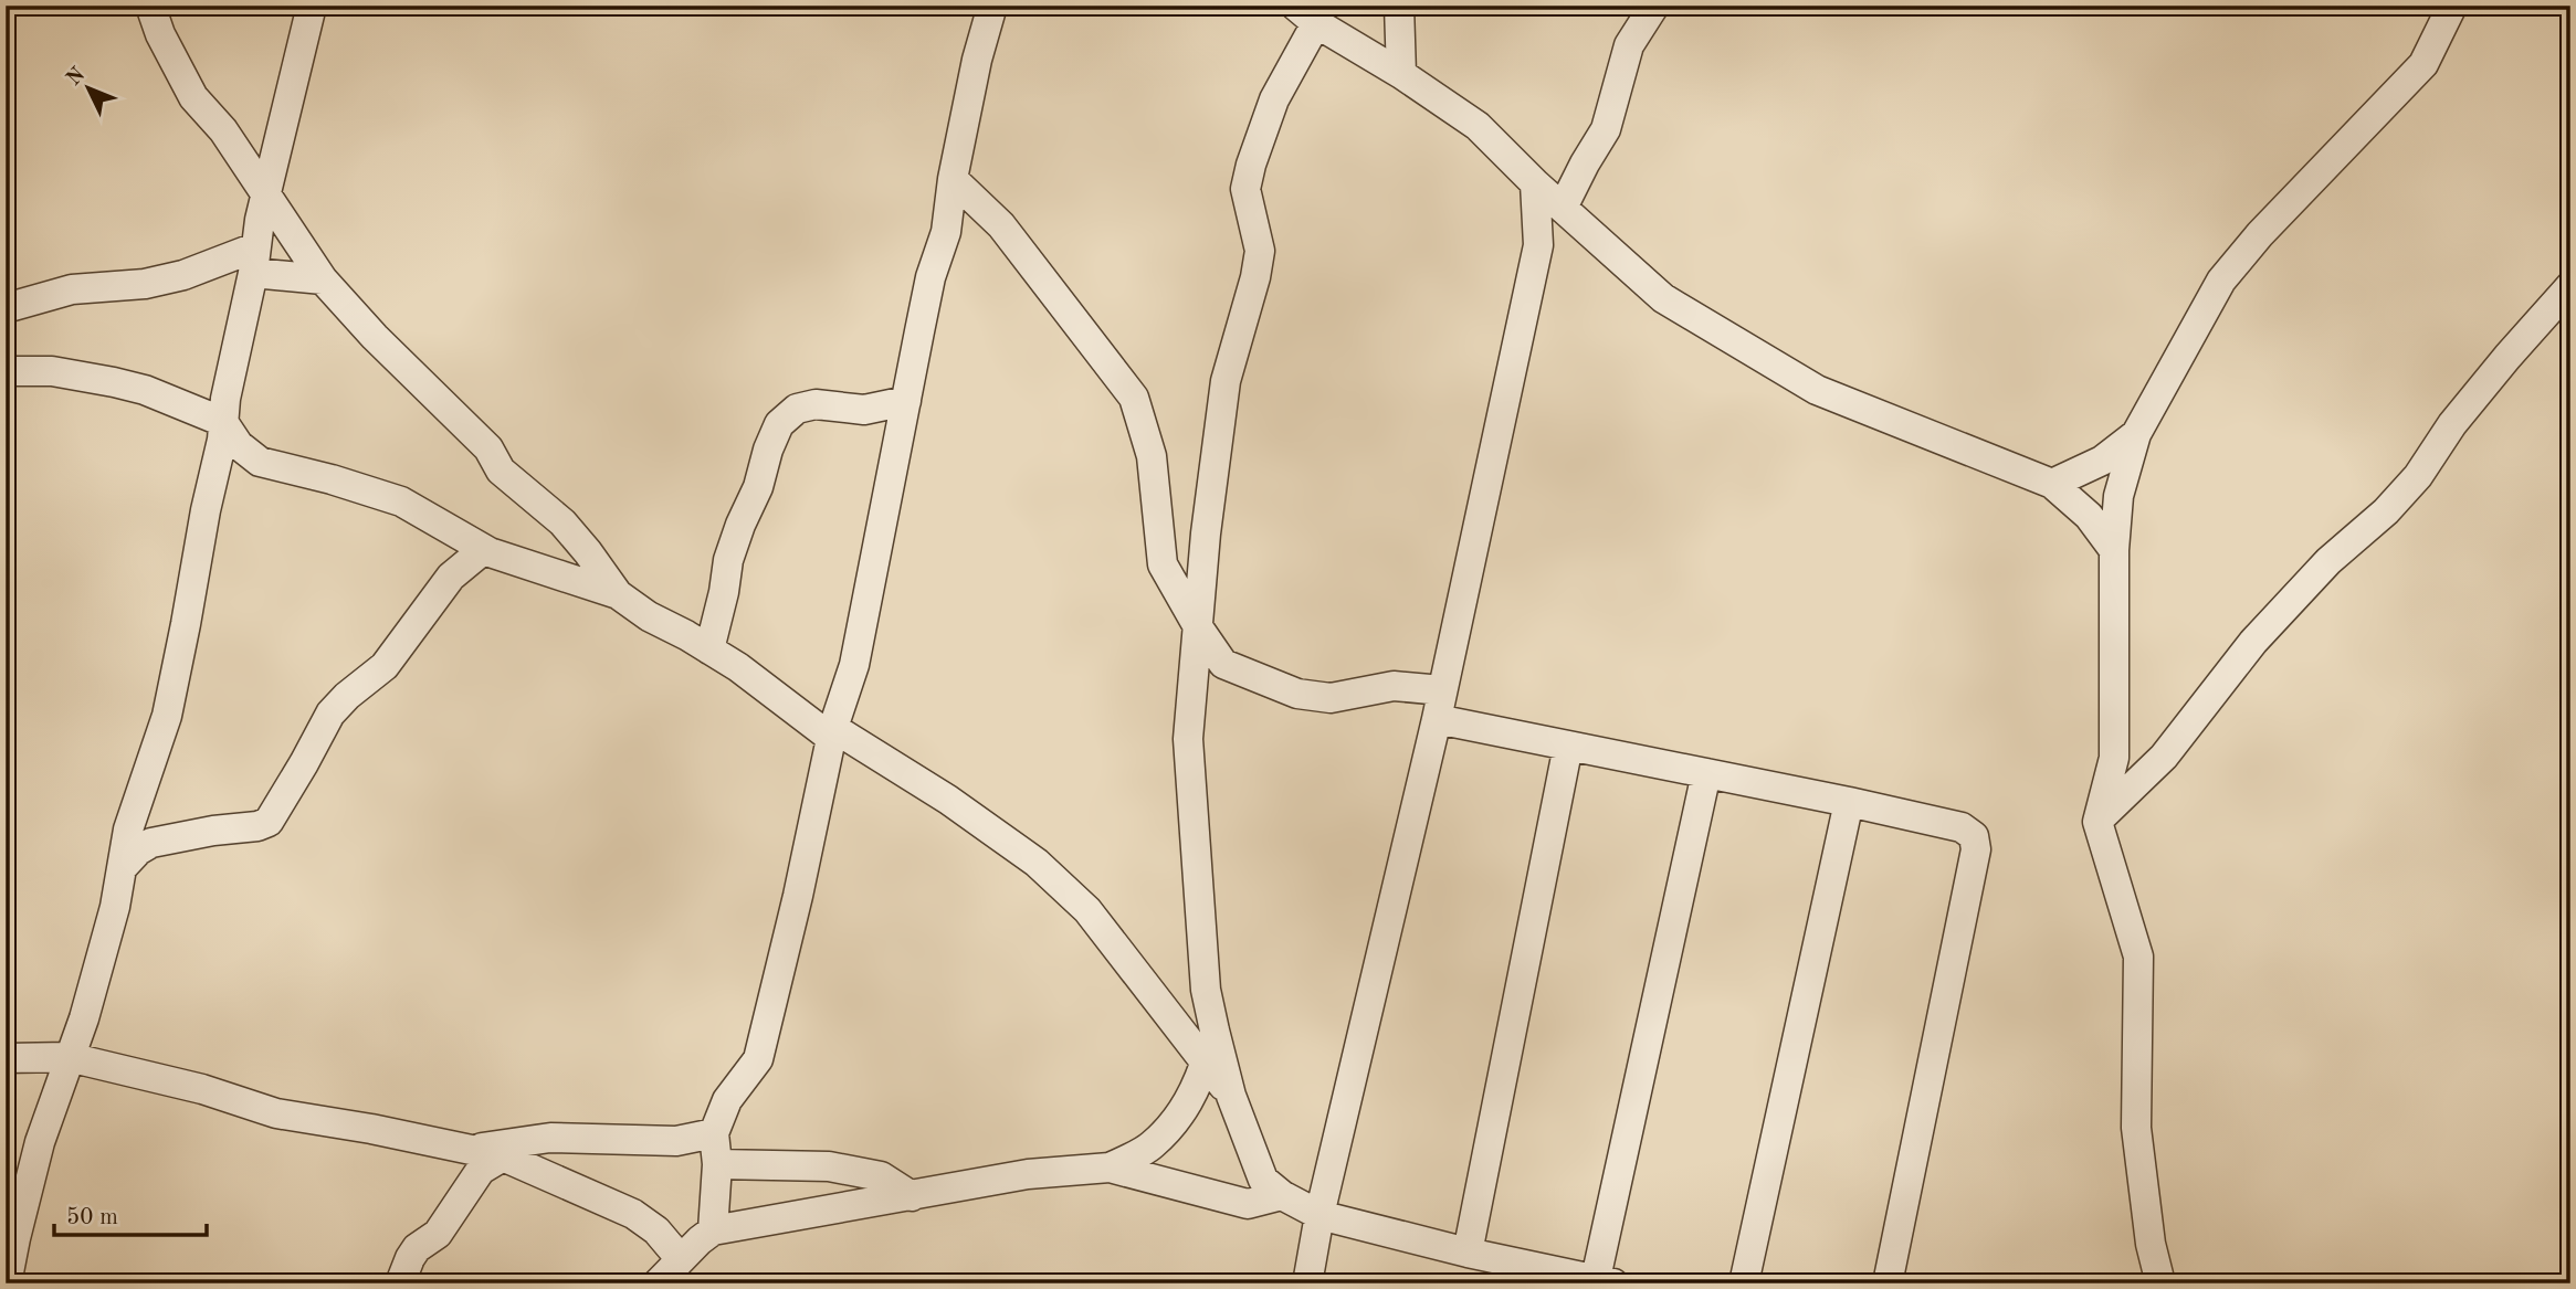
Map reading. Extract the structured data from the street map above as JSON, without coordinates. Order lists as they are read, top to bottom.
{
  "scale_bar": "50 m",
  "north": "top left"
}
